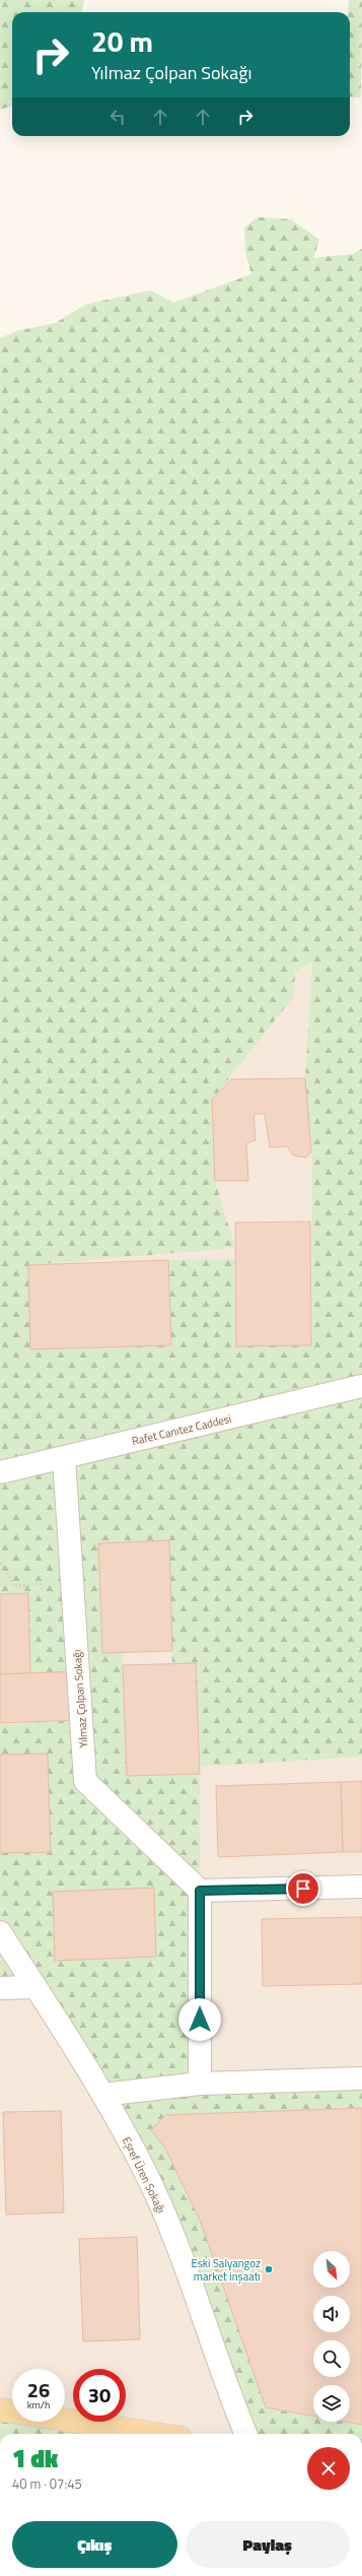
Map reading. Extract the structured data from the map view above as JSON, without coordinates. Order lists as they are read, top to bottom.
{
  "streets": {
    "street": ["Rafet Canıtez Caddesi", "Yılmaz Çolpan Sokağı", "Eşref Üren Sokağı"]
  },
  "crossings": [
    ["Rafet Canıtez Caddesi", "Yılmaz Çolpan Sokağı"]
  ],
  "places": ["Eski Salyangoz market inşaatı"],
  "north": "bottom right",
  "page": {
    "turn": ["20 m", "Yılmaz Çolpan Sokağı"],
    "speed": "26 km/h",
    "limit": "30",
    "heading": ["1 dk", "40 m · 07:45"],
    "buttons": ["Çıkış", "Paylaş"]
  }
}
